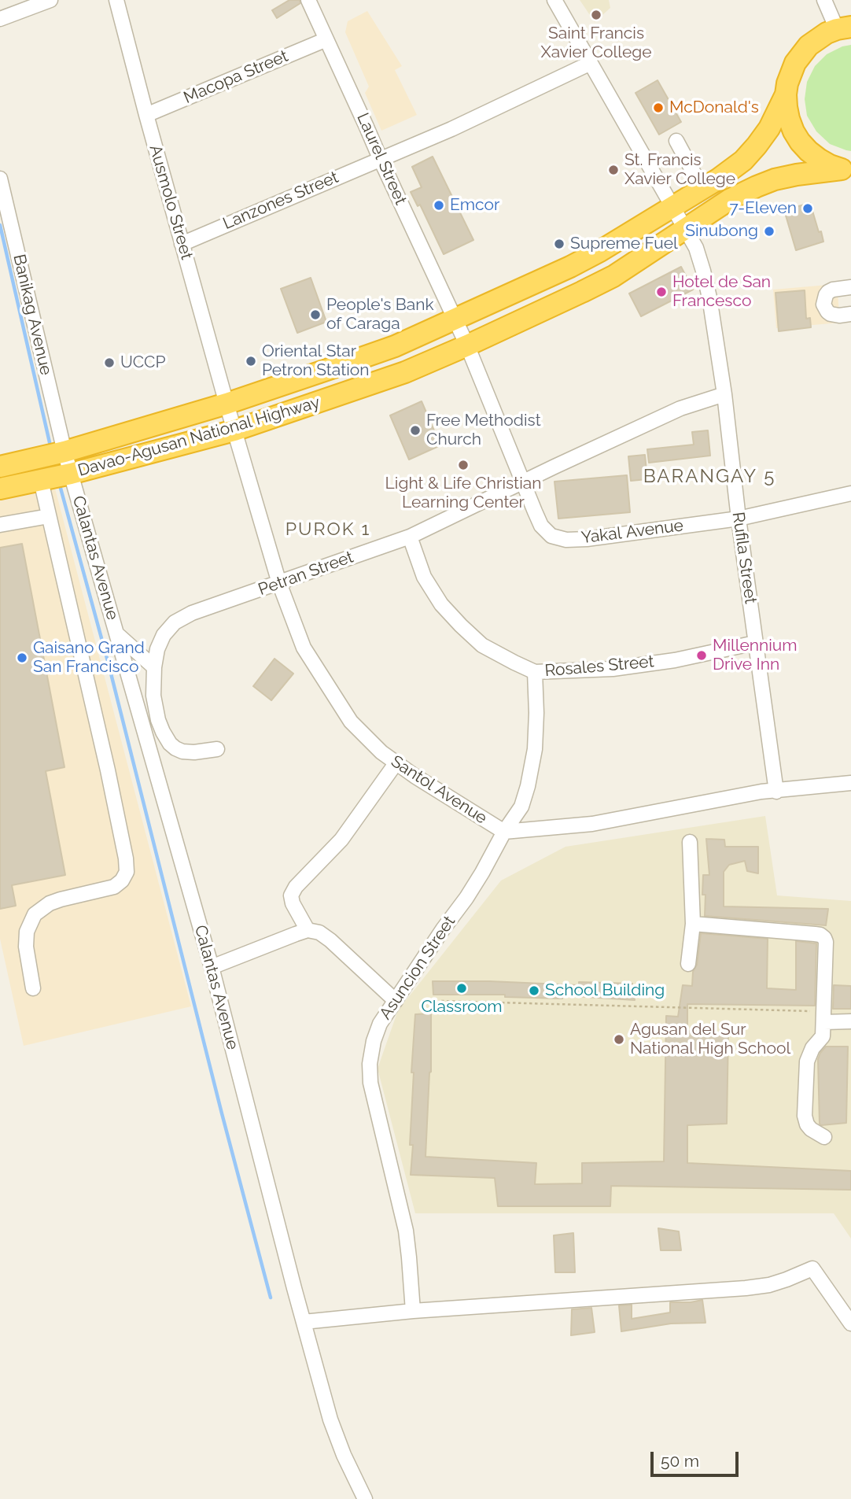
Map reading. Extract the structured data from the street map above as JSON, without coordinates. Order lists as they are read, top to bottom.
{
  "streets": {
    "highway": ["Davao-Agusan National Highway"],
    "street": [
      "Macopa Street",
      "Laurel Street",
      "Lanzones Street",
      "Ausmolo Street",
      "Banikag Avenue",
      "Yakal Avenue",
      "Calantas Avenue",
      "Rufila Street",
      "Petran Street",
      "Rosales Street",
      "Santol Avenue",
      "Asuncion Street"
    ]
  },
  "crossings": [
    ["Macopa Street", "Laurel Street"],
    ["Macopa Street", "Ausmolo Street"],
    ["Laurel Street", "Lanzones Street"],
    ["Laurel Street", "Davao-Agusan National Highway"],
    ["Laurel Street", "Yakal Avenue"],
    ["Lanzones Street", "Ausmolo Street"],
    ["Lanzones Street", "Rufila Street"],
    ["Ausmolo Street", "Davao-Agusan National Highway"],
    ["Ausmolo Street", "Santol Avenue"],
    ["Banikag Avenue", "Davao-Agusan National Highway"],
    ["Banikag Avenue", "Calantas Avenue"],
    ["Davao-Agusan National Highway", "Yakal Avenue"],
    ["Davao-Agusan National Highway", "Calantas Avenue"],
    ["Davao-Agusan National Highway", "Rufila Street"],
    ["Davao-Agusan National Highway", "Santol Avenue"],
    ["Yakal Avenue", "Rufila Street"],
    ["Yakal Avenue", "Petran Street"],
    ["Rufila Street", "Petran Street"],
    ["Rufila Street", "Rosales Street"],
    ["Rufila Street", "Santol Avenue"],
    ["Petran Street", "Rosales Street"],
    ["Petran Street", "Santol Avenue"],
    ["Rosales Street", "Asuncion Street"],
    ["Santol Avenue", "Asuncion Street"]
  ],
  "districts": ["BARANGAY 5", "PUROK 1"],
  "places": [
    "Saint Francis Xavier College",
    "McDonald's",
    "St. Francis Xavier College",
    "Emcor",
    "7-Eleven",
    "Sinubong",
    "Supreme Fuel",
    "Hotel de San Francesco",
    "People's Bank of Caraga",
    "Oriental Star Petron Station",
    "UCCP",
    "Free Methodist Church",
    "Light & Life Christian Learning Center",
    "Millennium Drive Inn",
    "Gaisano Grand San Francisco",
    "Classroom",
    "School Building",
    "Agusan del Sur National High School"
  ],
  "scale_bar": "50 m"
}
